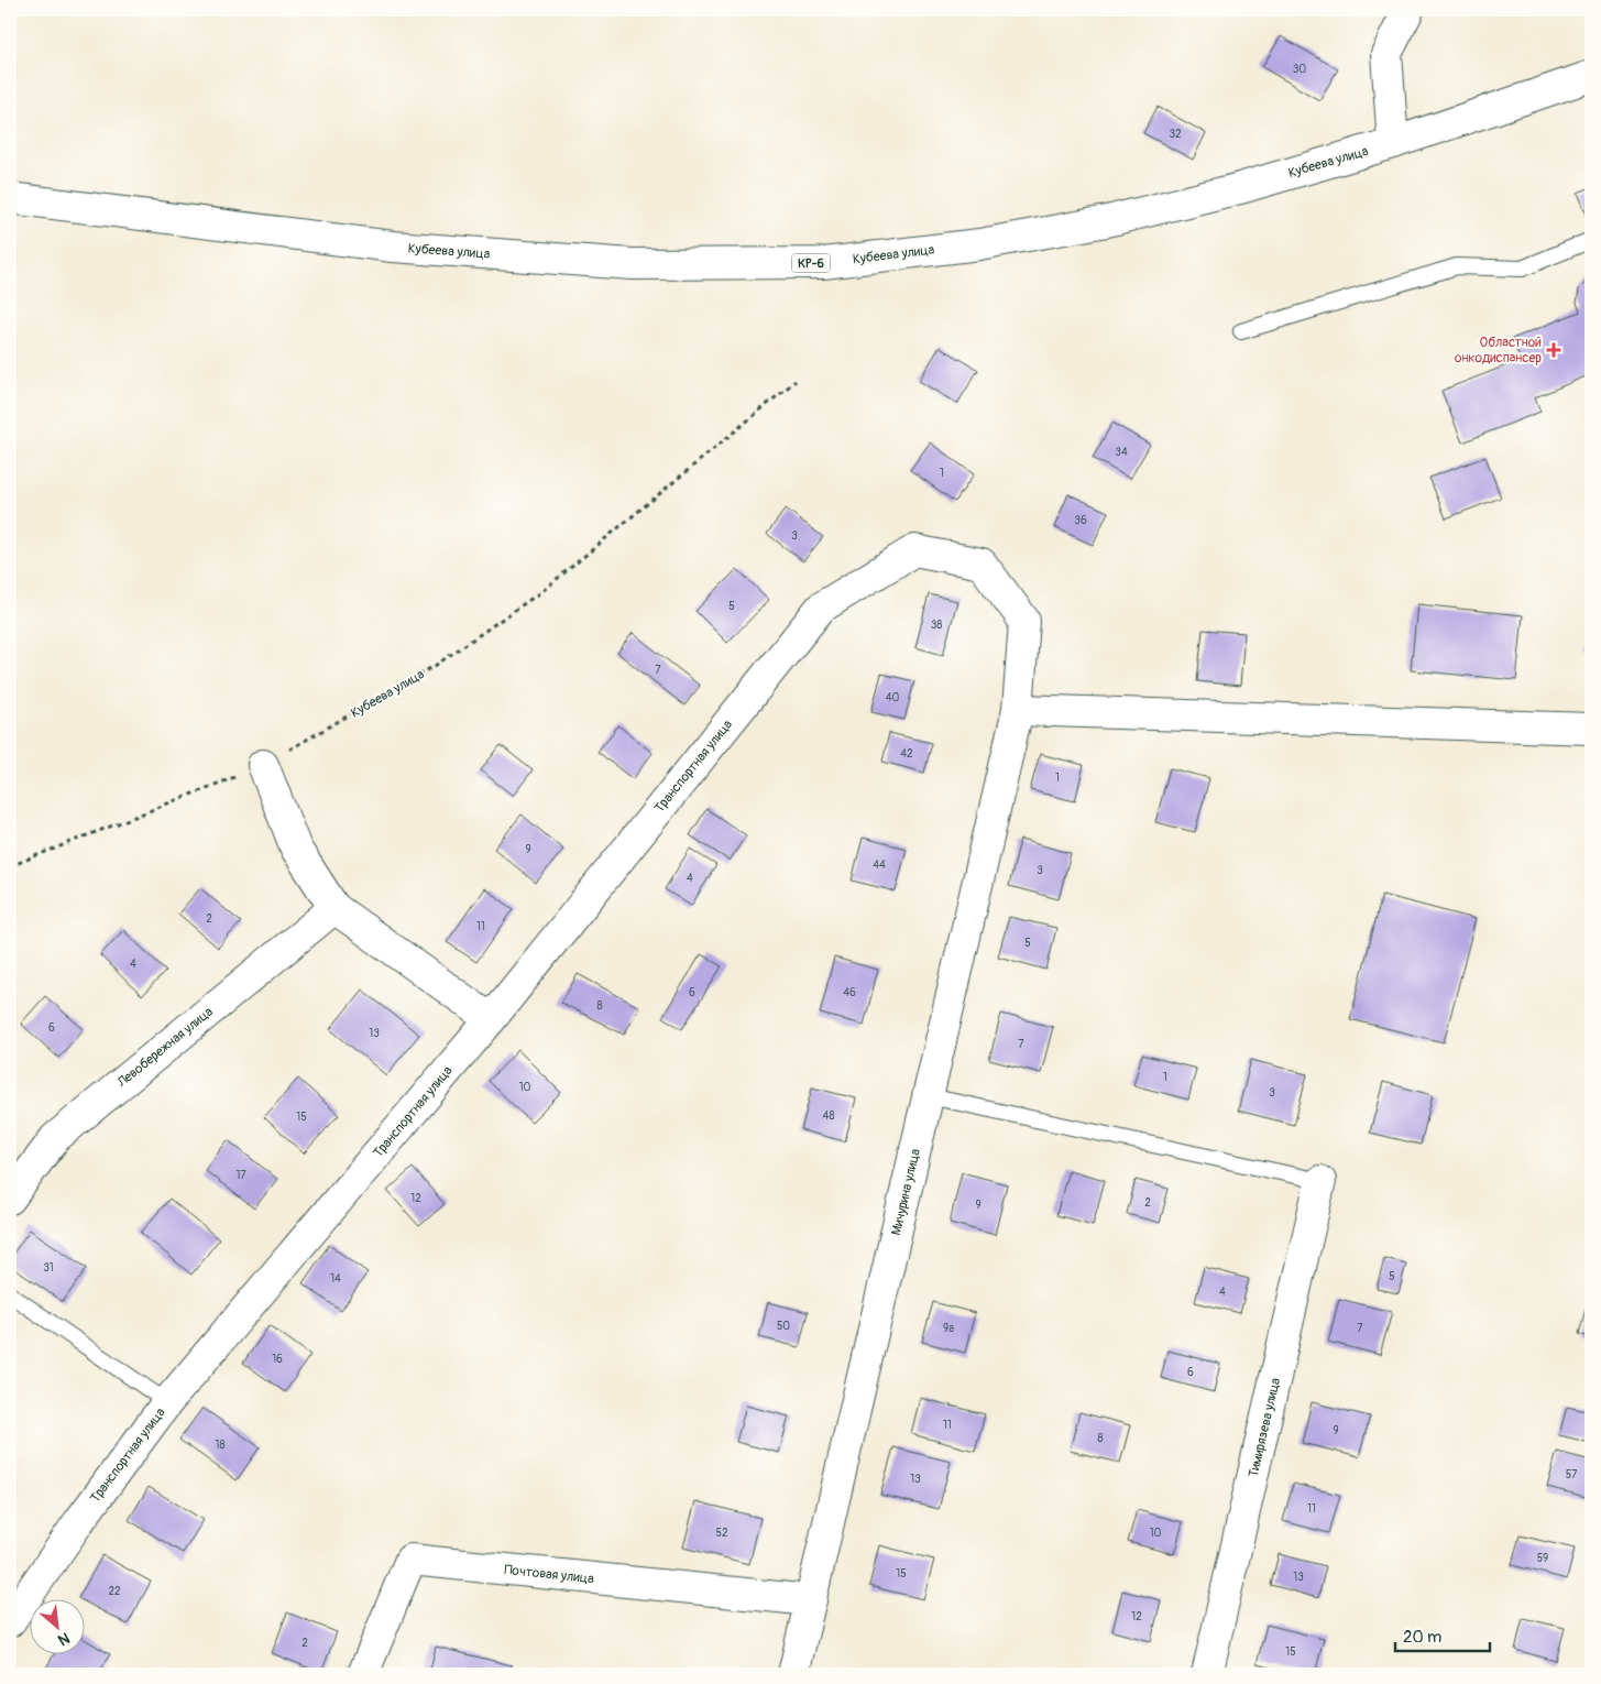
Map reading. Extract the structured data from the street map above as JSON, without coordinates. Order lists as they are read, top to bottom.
{
  "streets": {
    "main road": [
      "Кубеева улица",
      "KP-6",
      "Транспортная улица",
      "Левобережная улица",
      "Мичурина улица",
      "Тимирязева улица",
      "Почтовая улица"
    ]
  },
  "crossings": [
    ["Транспортная улица", "Мичурина улица"],
    ["Мичурина улица", "Почтовая улица"]
  ],
  "places": {
    "health": ["Областной онкодиспансер"]
  },
  "house_numbers": [
    "30",
    "32",
    "34",
    "1",
    "36",
    "3",
    "5",
    "38",
    "7",
    "40",
    "42",
    "1",
    "9",
    "44",
    "3",
    "4",
    "2",
    "11",
    "5",
    "4",
    "6",
    "46",
    "8",
    "6",
    "13",
    "7",
    "1",
    "10",
    "3",
    "48",
    "15",
    "17",
    "12",
    "2",
    "9",
    "31",
    "5",
    "14",
    "4",
    "50",
    "9а",
    "7",
    "16",
    "6",
    "11",
    "9",
    "8",
    "18",
    "57",
    "13",
    "11",
    "52",
    "10",
    "59",
    "15",
    "13",
    "22",
    "12",
    "2",
    "15"
  ],
  "scale_bar": "20 m",
  "north": "bottom right"
}
